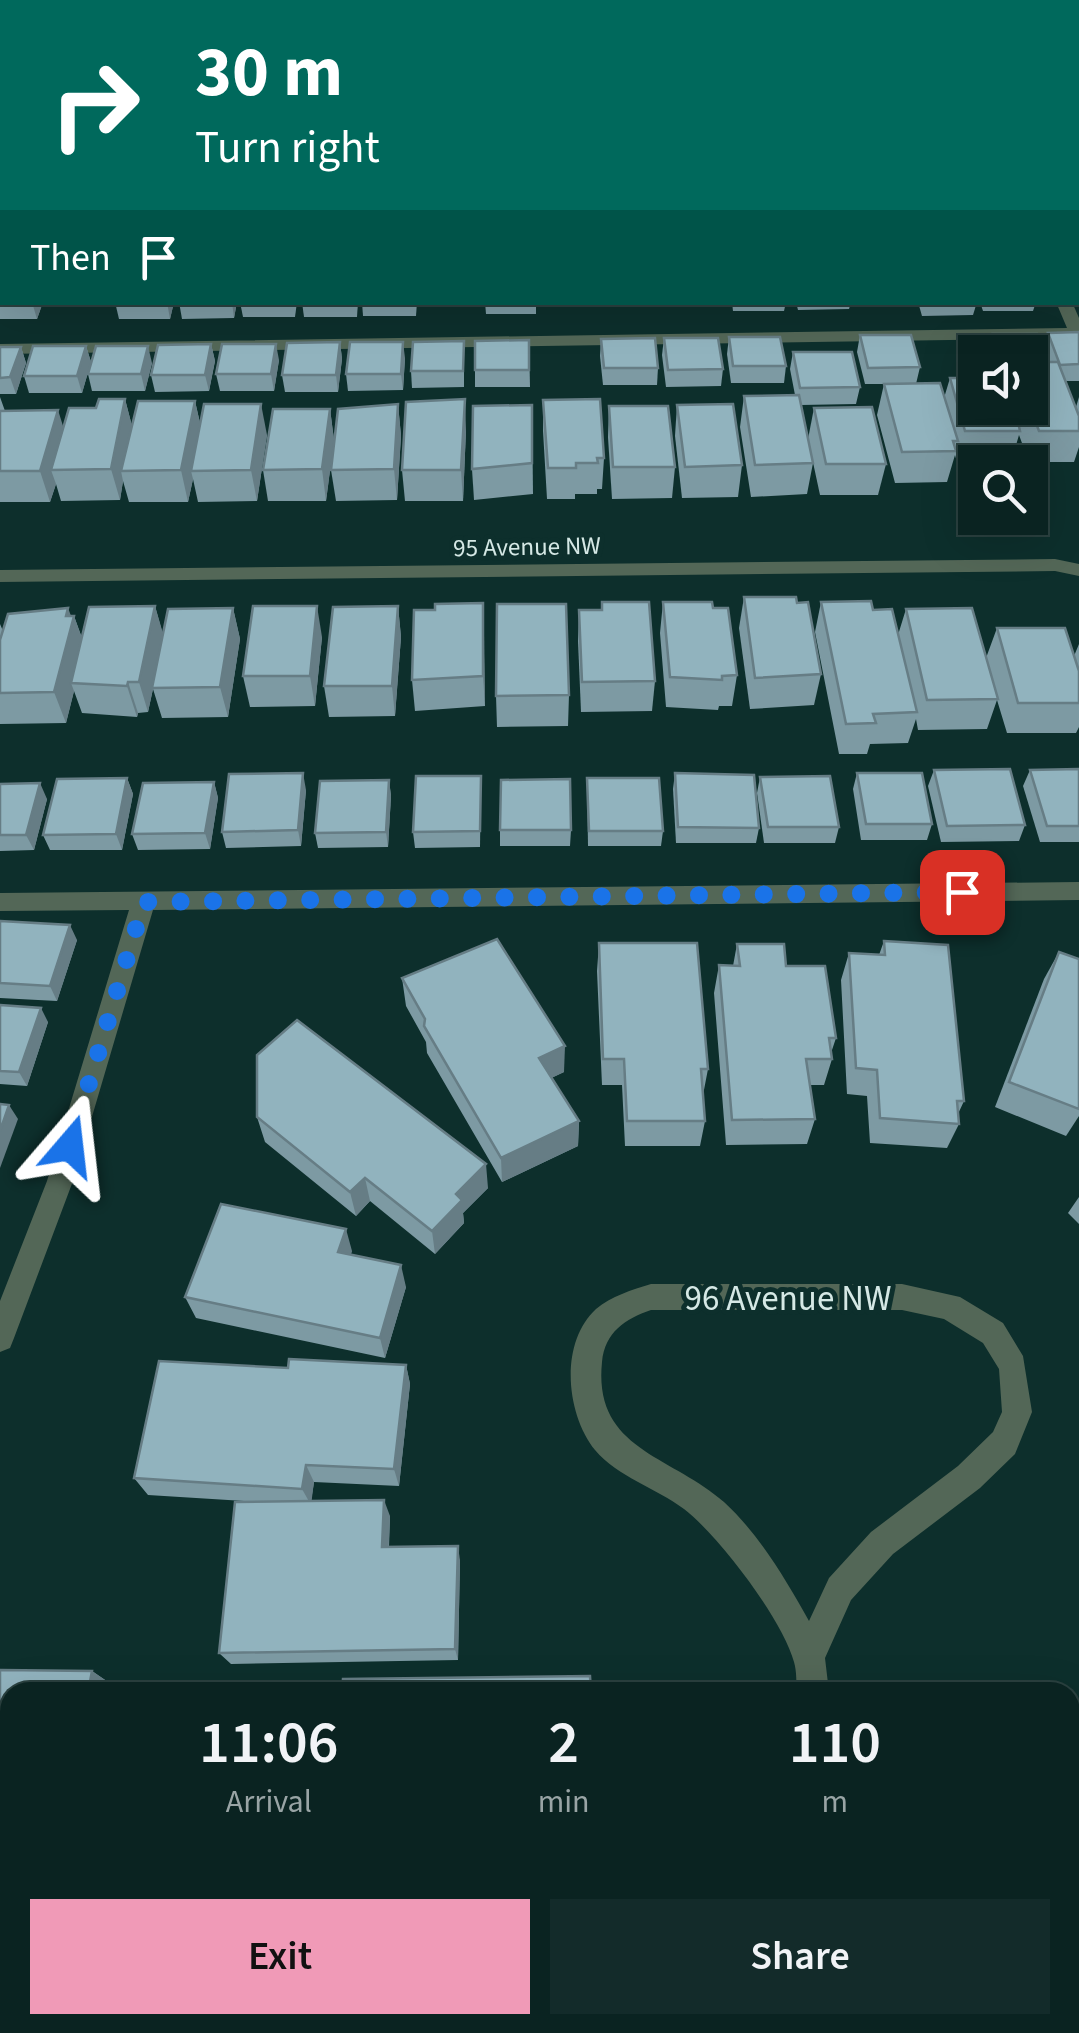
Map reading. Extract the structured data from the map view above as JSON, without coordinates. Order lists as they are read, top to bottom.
{
  "streets": {
    "street": ["95 Avenue NW", "96 Avenue NW"]
  },
  "page": {
    "turn": ["30 m", "Turn right"],
    "then": "Then",
    "eta": [
      "11:06",
      "Arrival",
      "2",
      "min",
      "110",
      "m"
    ],
    "buttons": ["Exit", "Share"]
  }
}
